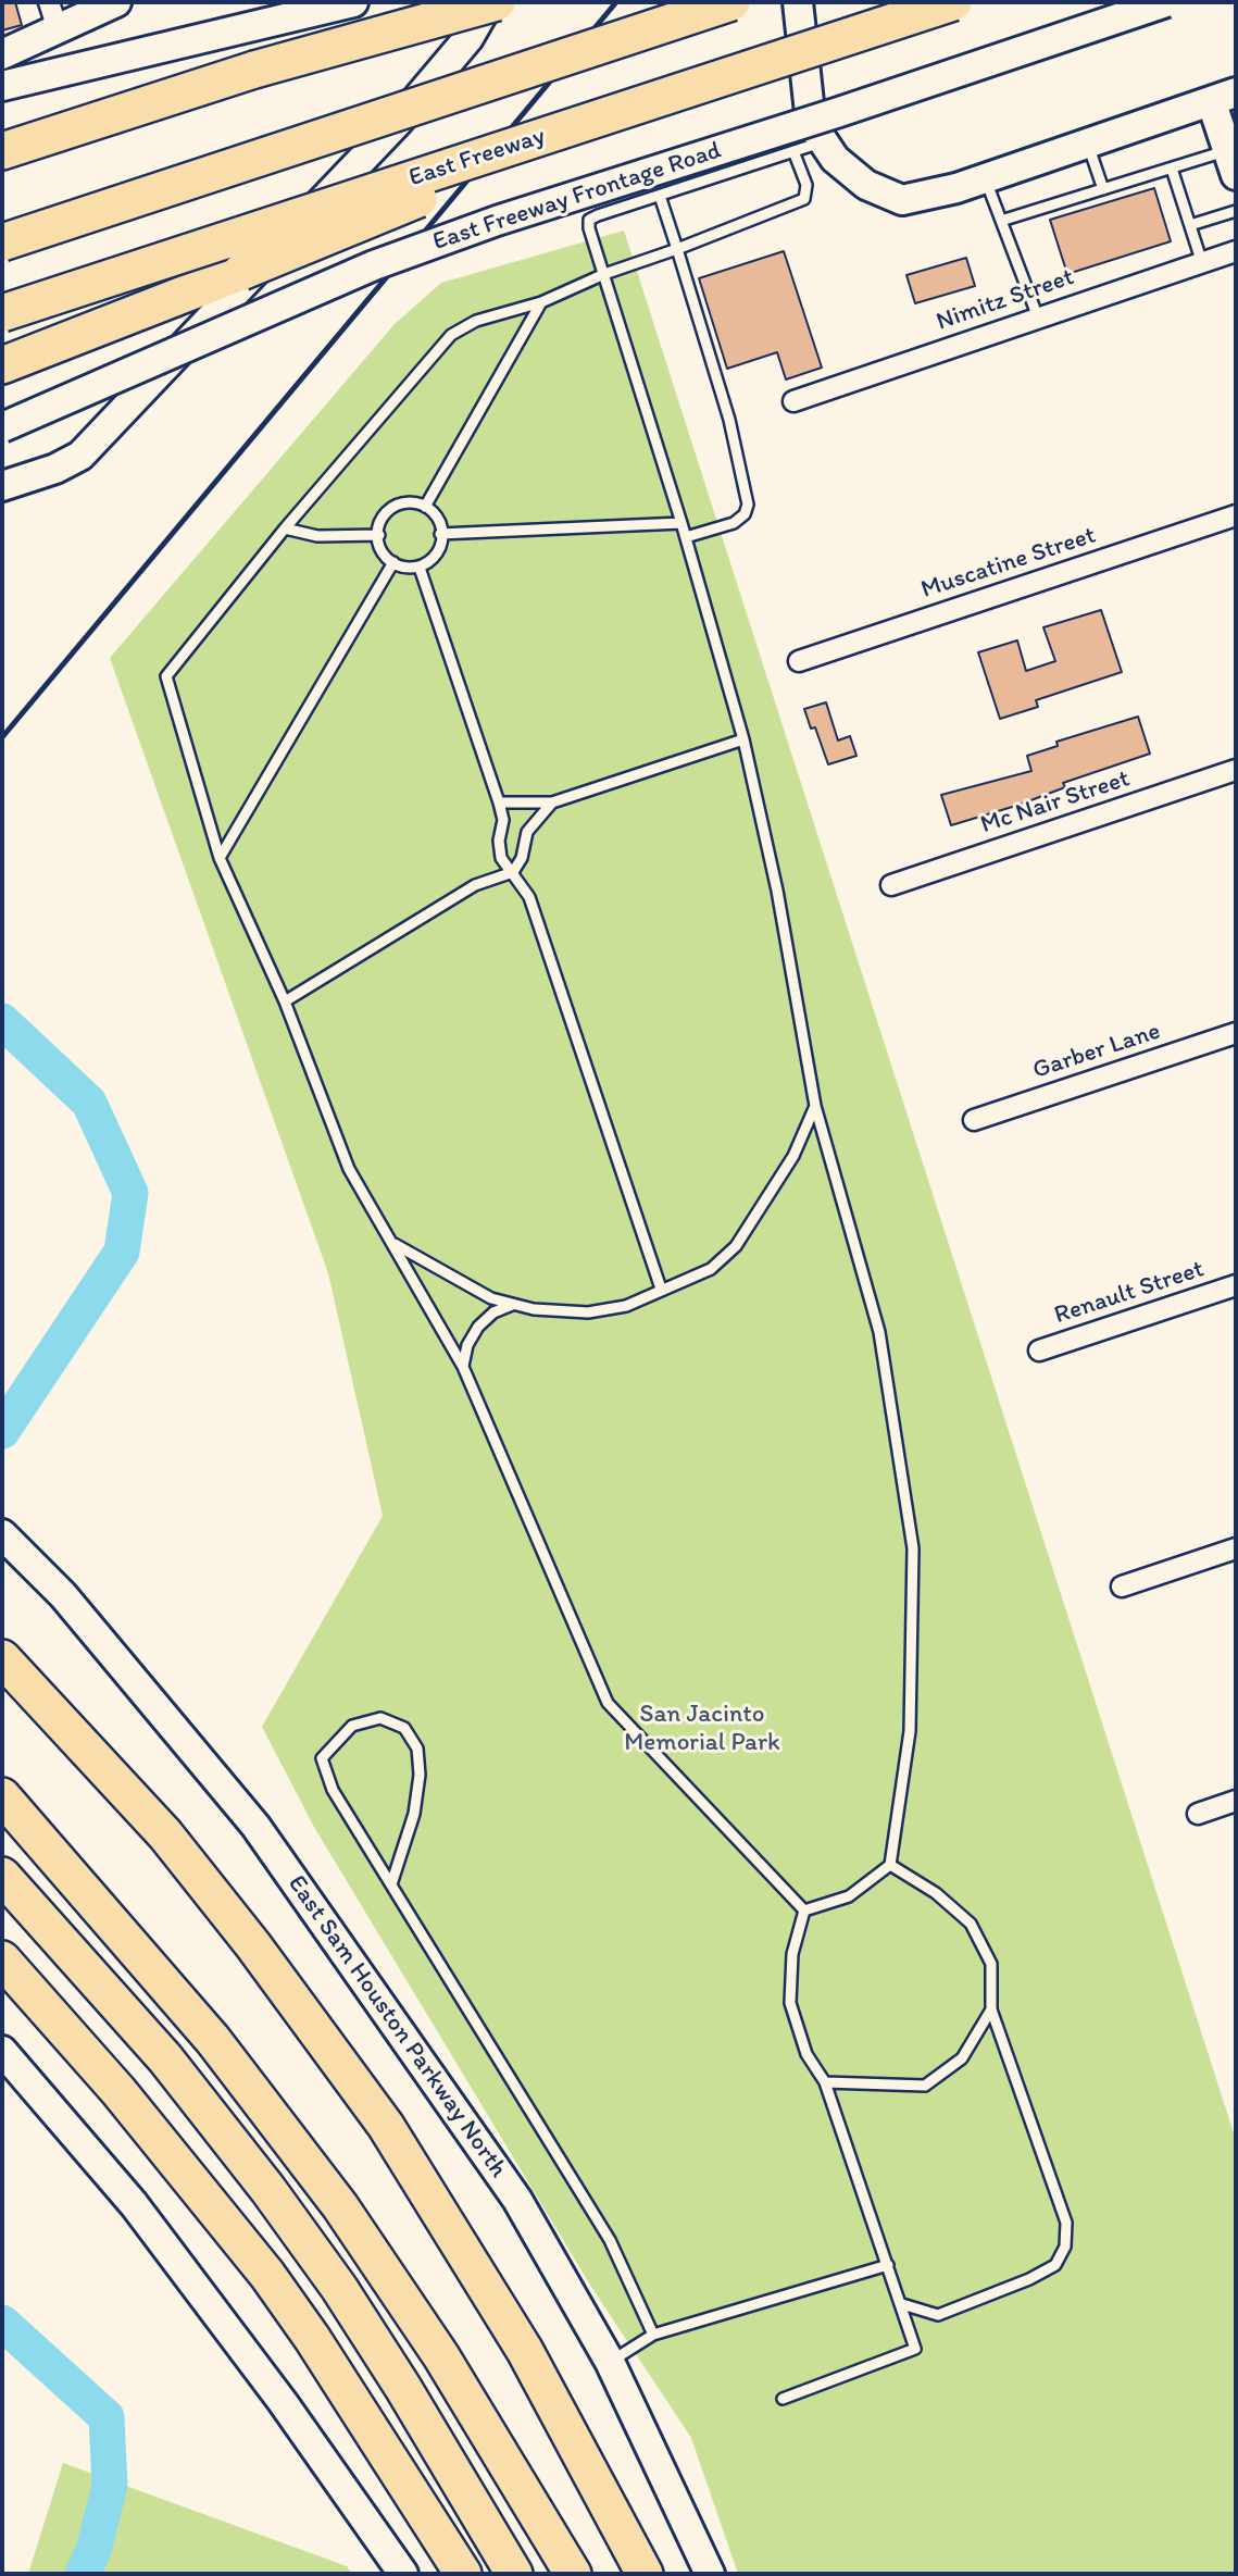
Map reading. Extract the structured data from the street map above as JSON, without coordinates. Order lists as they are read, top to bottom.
{
  "streets": {
    "highway": ["East Freeway"],
    "main road": ["East Freeway Frontage Road", "East Sam Houston Parkway North"],
    "street": [
      "Nimitz Street",
      "Muscatine Street",
      "Mc Nair Street",
      "Garber Lane",
      "Renault Street"
    ]
  },
  "parks": ["San Jacinto Memorial Park"]
}
